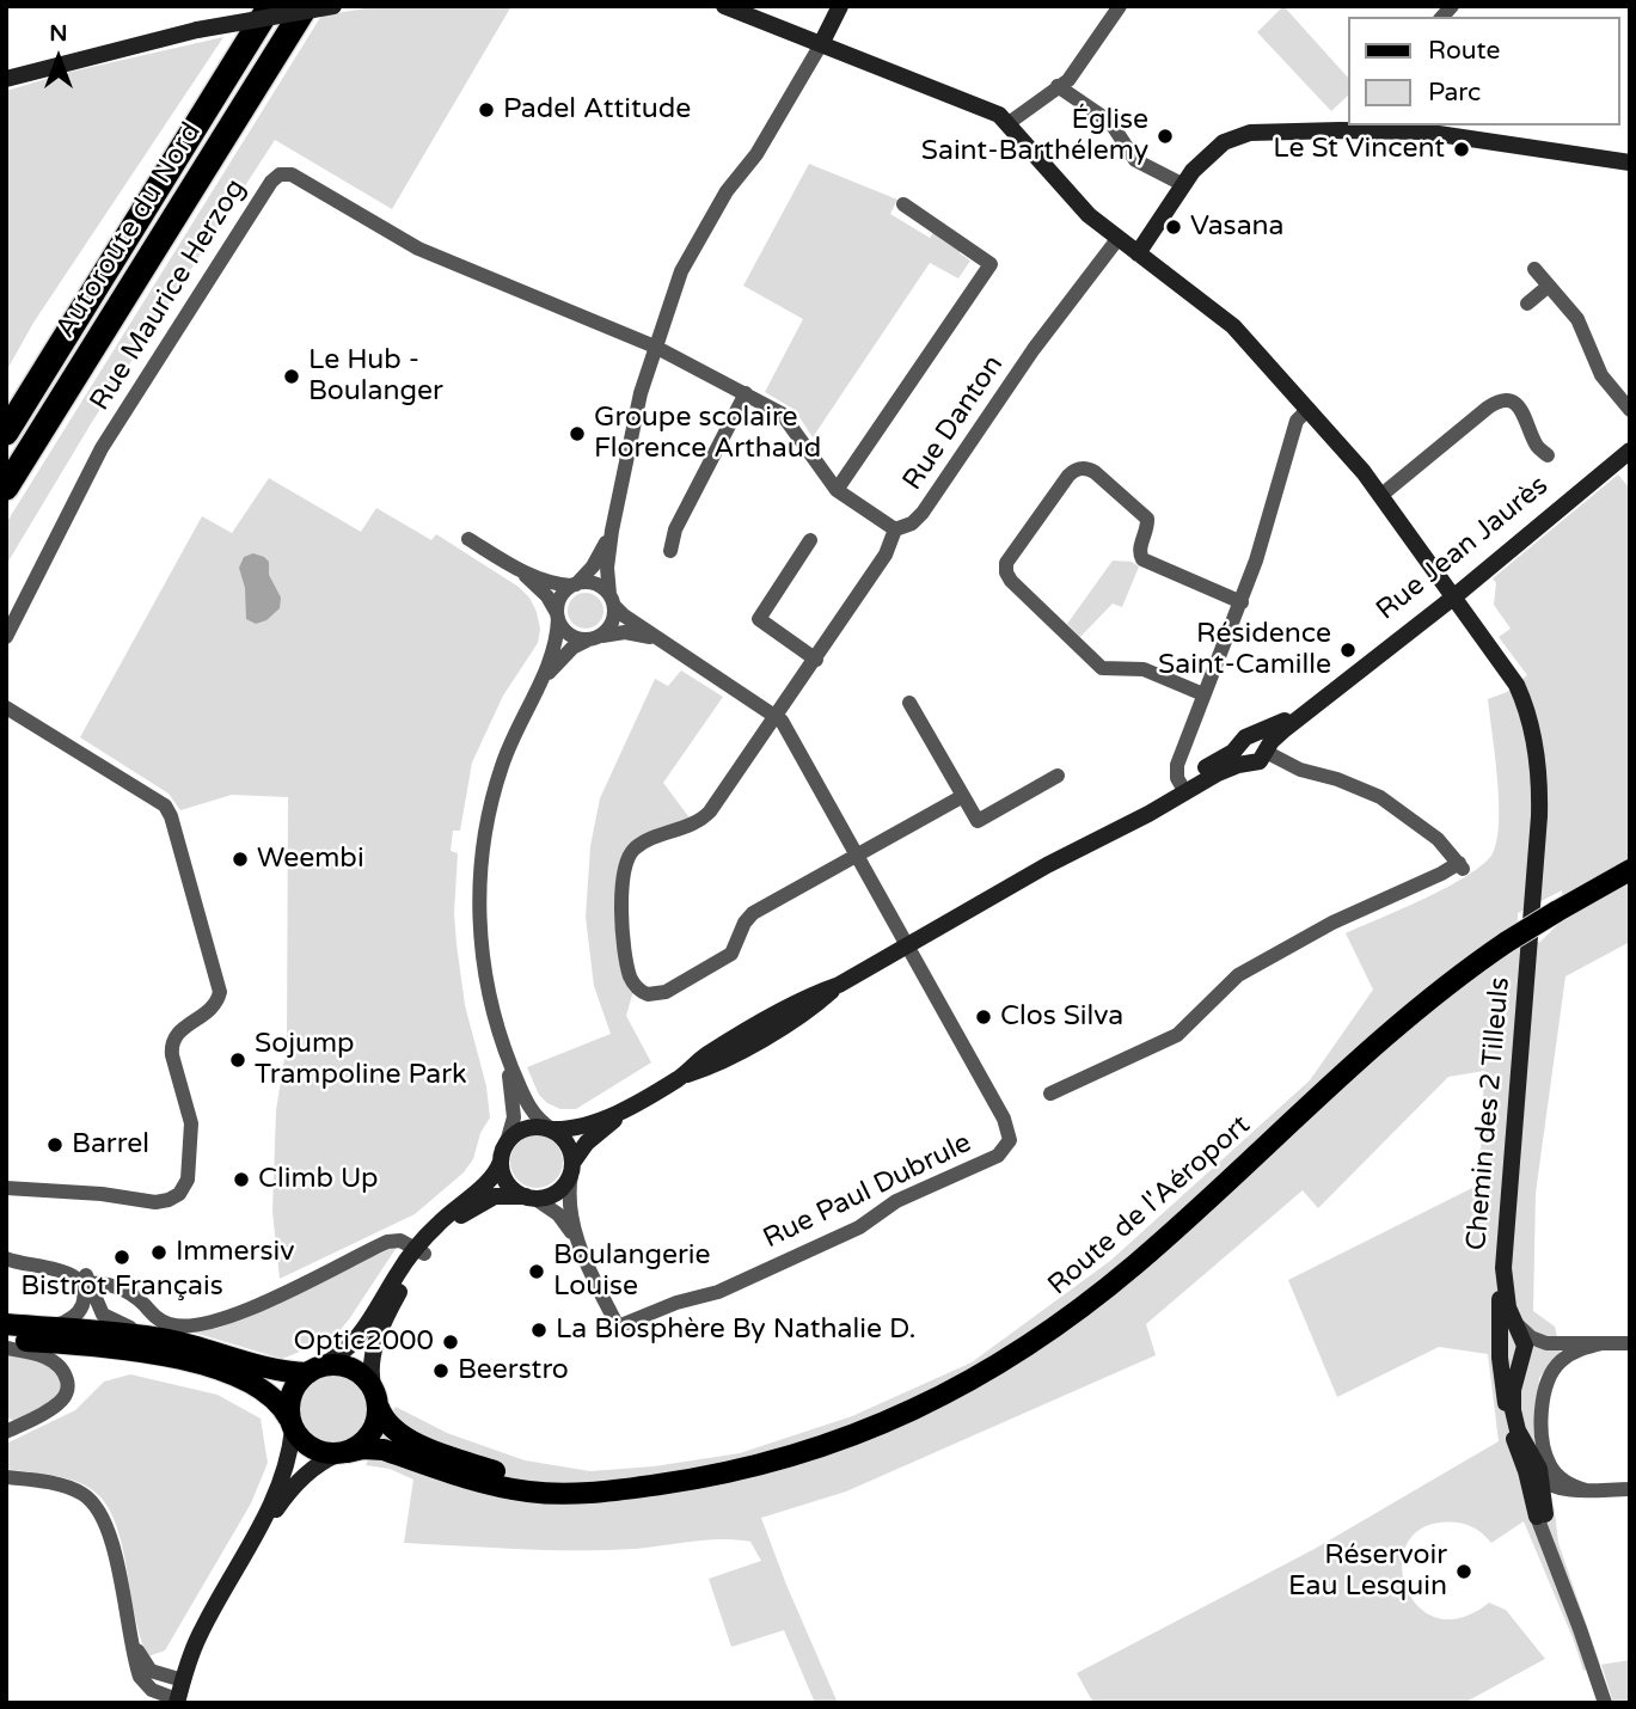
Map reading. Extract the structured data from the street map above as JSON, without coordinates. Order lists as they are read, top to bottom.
{
  "streets": {
    "highway": ["Autoroute du Nord"],
    "main road": ["Route de l'Aéroport"],
    "street": [
      "Rue Maurice Herzog",
      "Rue Danton",
      "Rue Jean Jaurès",
      "Chemin des 2 Tilleuls",
      "Rue Paul Dubrule"
    ]
  },
  "crossings": [
    ["Rue Danton", "Chemin des 2 Tilleuls"],
    ["Rue Jean Jaurès", "Chemin des 2 Tilleuls"],
    ["Rue Jean Jaurès", "Rue Paul Dubrule"]
  ],
  "places": [
    "Padel Attitude",
    "Église Saint-Barthélemy",
    "Le St Vincent",
    "Vasana",
    "Le Hub - Boulanger",
    "Groupe scolaire Florence Arthaud",
    "Résidence Saint-Camille",
    "Weembi",
    "Clos Silva",
    "Sojump Trampoline Park",
    "Barrel",
    "Climb Up",
    "Immersiv",
    "Bistrot Français",
    "Boulangerie Louise",
    "La Biosphère By Nathalie D.",
    "Optic2000",
    "Beerstro",
    "Réservoir Eau Lesquin"
  ],
  "legend": ["Route", "Parc"],
  "north": "top"
}
